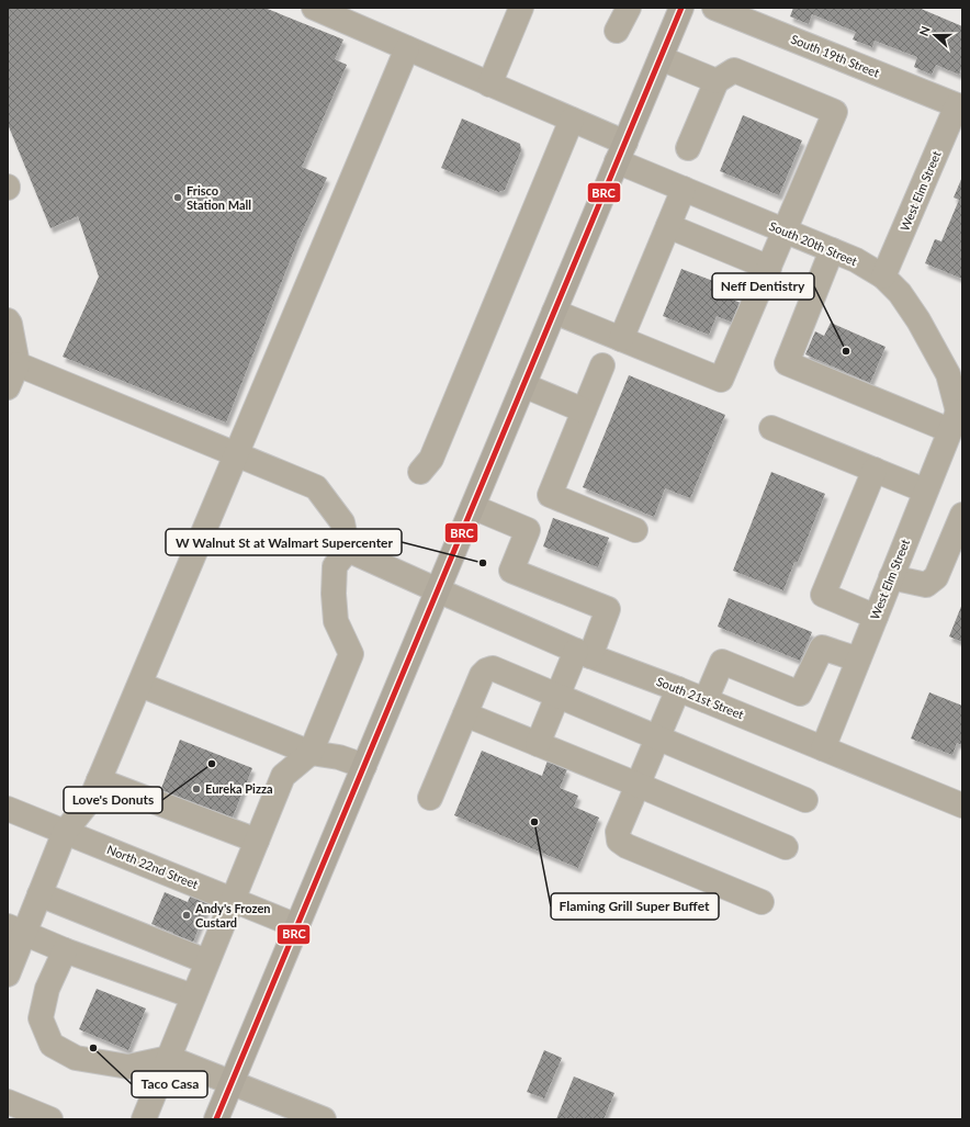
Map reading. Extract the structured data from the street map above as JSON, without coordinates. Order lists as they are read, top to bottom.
{
  "streets": {
    "street": [
      "South 19th Street",
      "West Elm Street",
      "South 20th Street",
      "South 21st Street",
      "North 22nd Street"
    ]
  },
  "crossings": [
    ["South 19th Street", "West Elm Street"],
    ["West Elm Street", "South 20th Street"],
    ["West Elm Street", "South 21st Street"]
  ],
  "places": [
    "Frisco Station Mall",
    "Neff Dentistry",
    "W Walnut St at Walmart Supercenter",
    "Love's Donuts",
    "Eureka Pizza",
    "Flaming Grill Super Buffet",
    "Andy's Frozen Custard",
    "Taco Casa"
  ],
  "lines": ["transit line BRC"],
  "north": "left"
}
